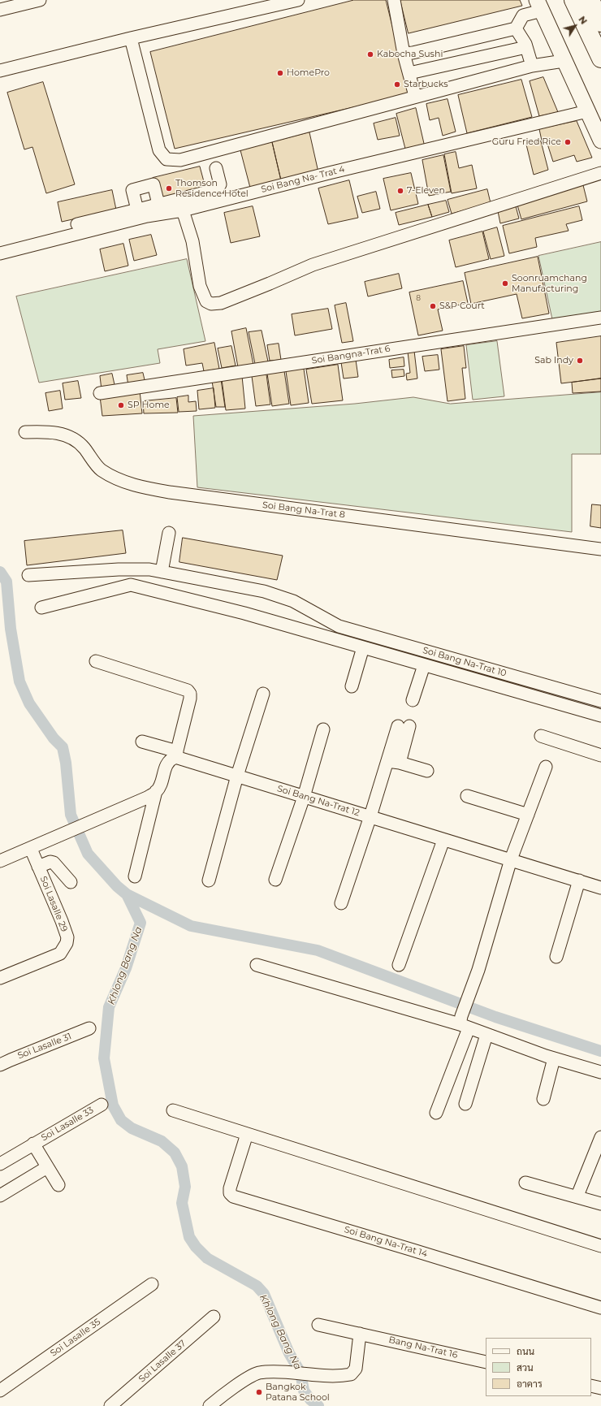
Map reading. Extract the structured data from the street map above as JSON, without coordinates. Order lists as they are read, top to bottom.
{
  "streets": {
    "street": [
      "Soi Bang Na- Trat 4",
      "Soi Bangna-Trat 6",
      "Soi Bang Na-Trat 8",
      "Soi Bang Na-Trat 10",
      "Soi Bang Na-Trat 12",
      "Soi Lasalle 29",
      "Soi Lasalle 31",
      "Soi Lasalle 33",
      "Soi Bang Na-Trat 14",
      "Soi Lasalle 35",
      "Bang Na-Trat 16",
      "Soi Lasalle 37"
    ]
  },
  "water": ["Khlong Bang Na"],
  "places": [
    "Kabocha Sushi",
    "HomePro",
    "Starbucks",
    "Guru Fried Rice",
    "Thomson Residence Hotel",
    "7-Eleven",
    "Soonruamchang Manufacturing",
    "S&P Court",
    "Sab Indy",
    "SP Home",
    "Bangkok Patana School"
  ],
  "house_numbers": ["8"],
  "legend": ["ถนน", "สวน", "อาคาร"],
  "north": "top right"
}
